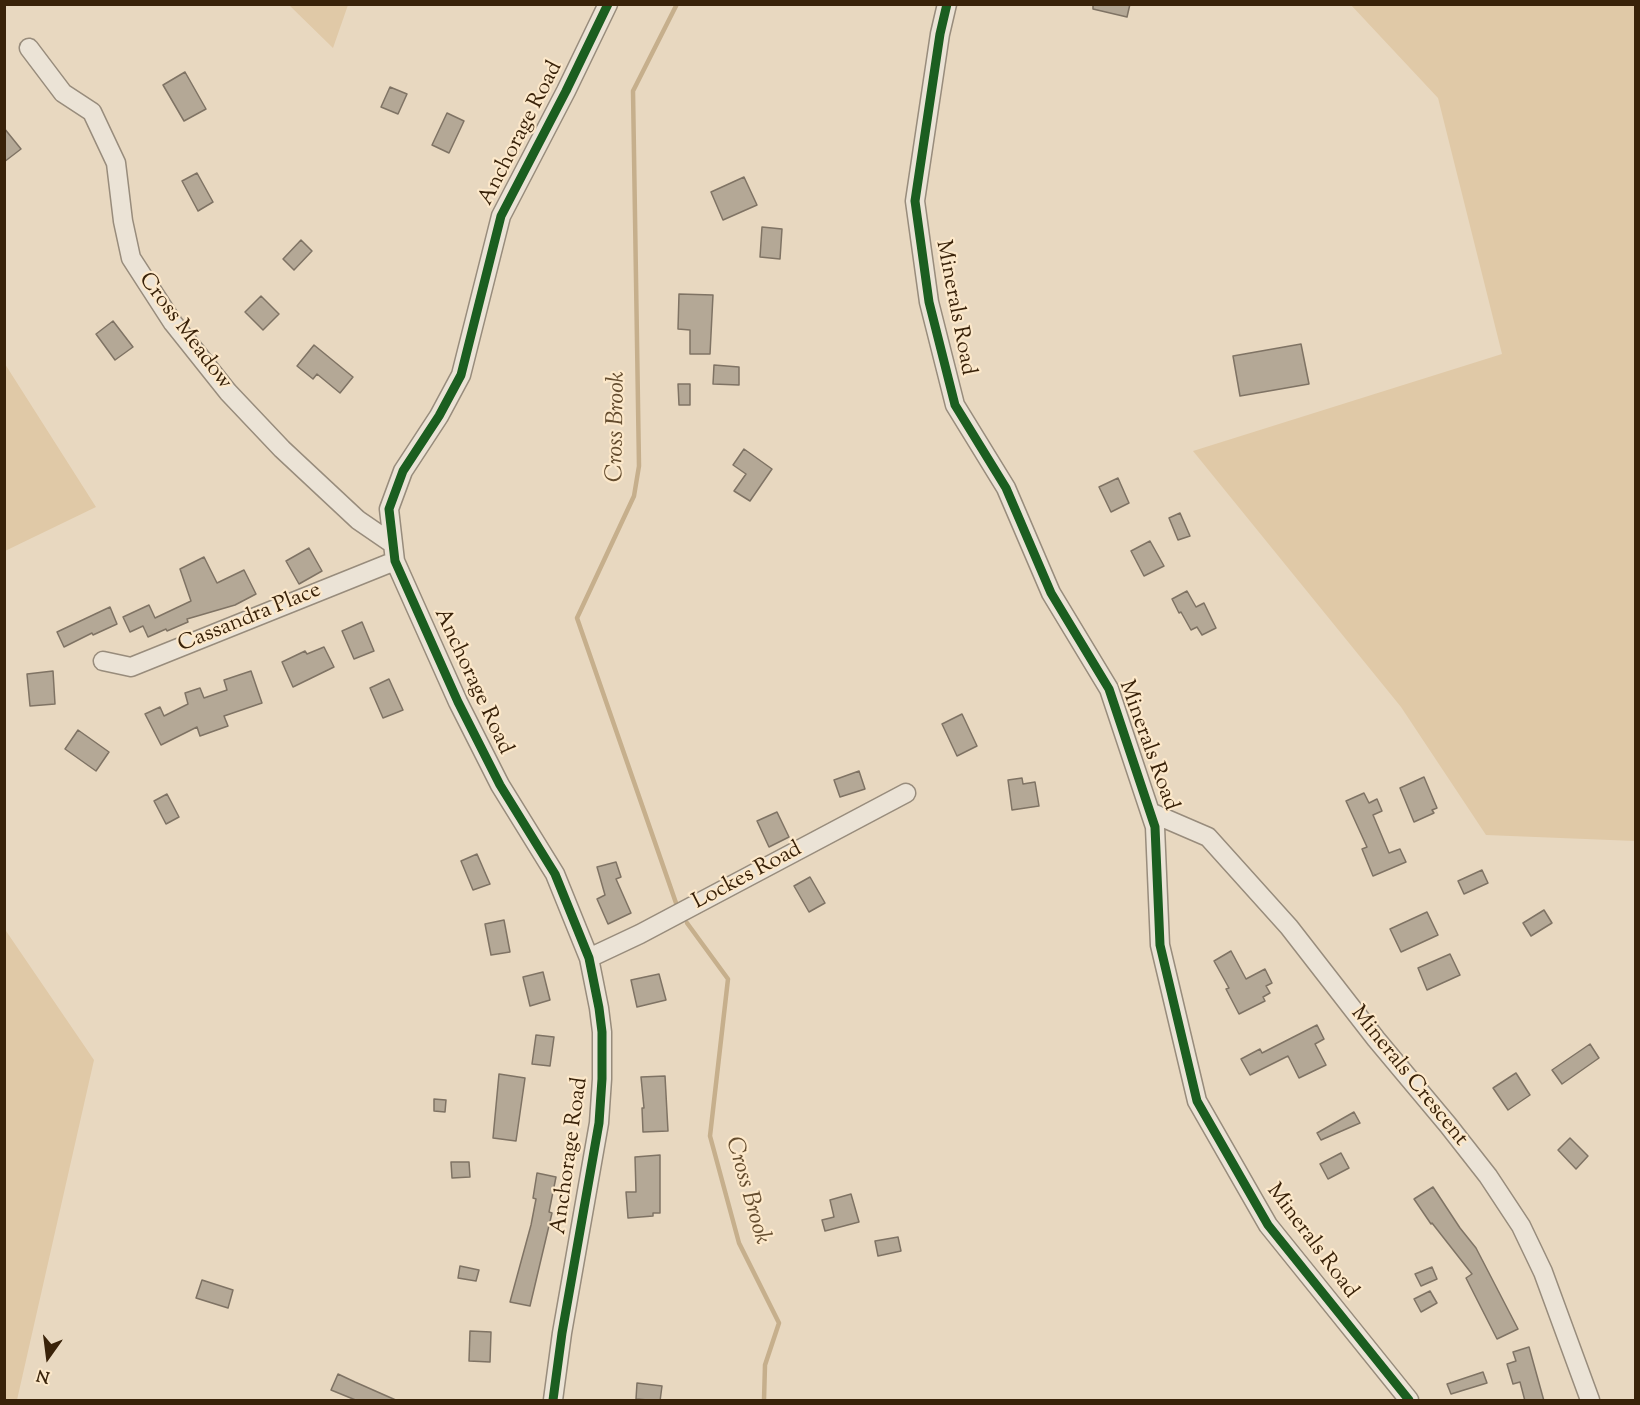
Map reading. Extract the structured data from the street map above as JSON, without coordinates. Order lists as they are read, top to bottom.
{
  "streets": {
    "street": [
      "Anchorage Road",
      "Minerals Road",
      "Cross Meadow",
      "Cassandra Place",
      "Lockes Road",
      "Minerals Crescent"
    ]
  },
  "crossings": [
    ["Anchorage Road", "Cross Meadow"],
    ["Anchorage Road", "Cassandra Place"],
    ["Anchorage Road", "Lockes Road"],
    ["Minerals Road", "Minerals Crescent"],
    ["Cross Meadow", "Cassandra Place"]
  ],
  "water": ["Cross Brook"],
  "north": "bottom"
}
